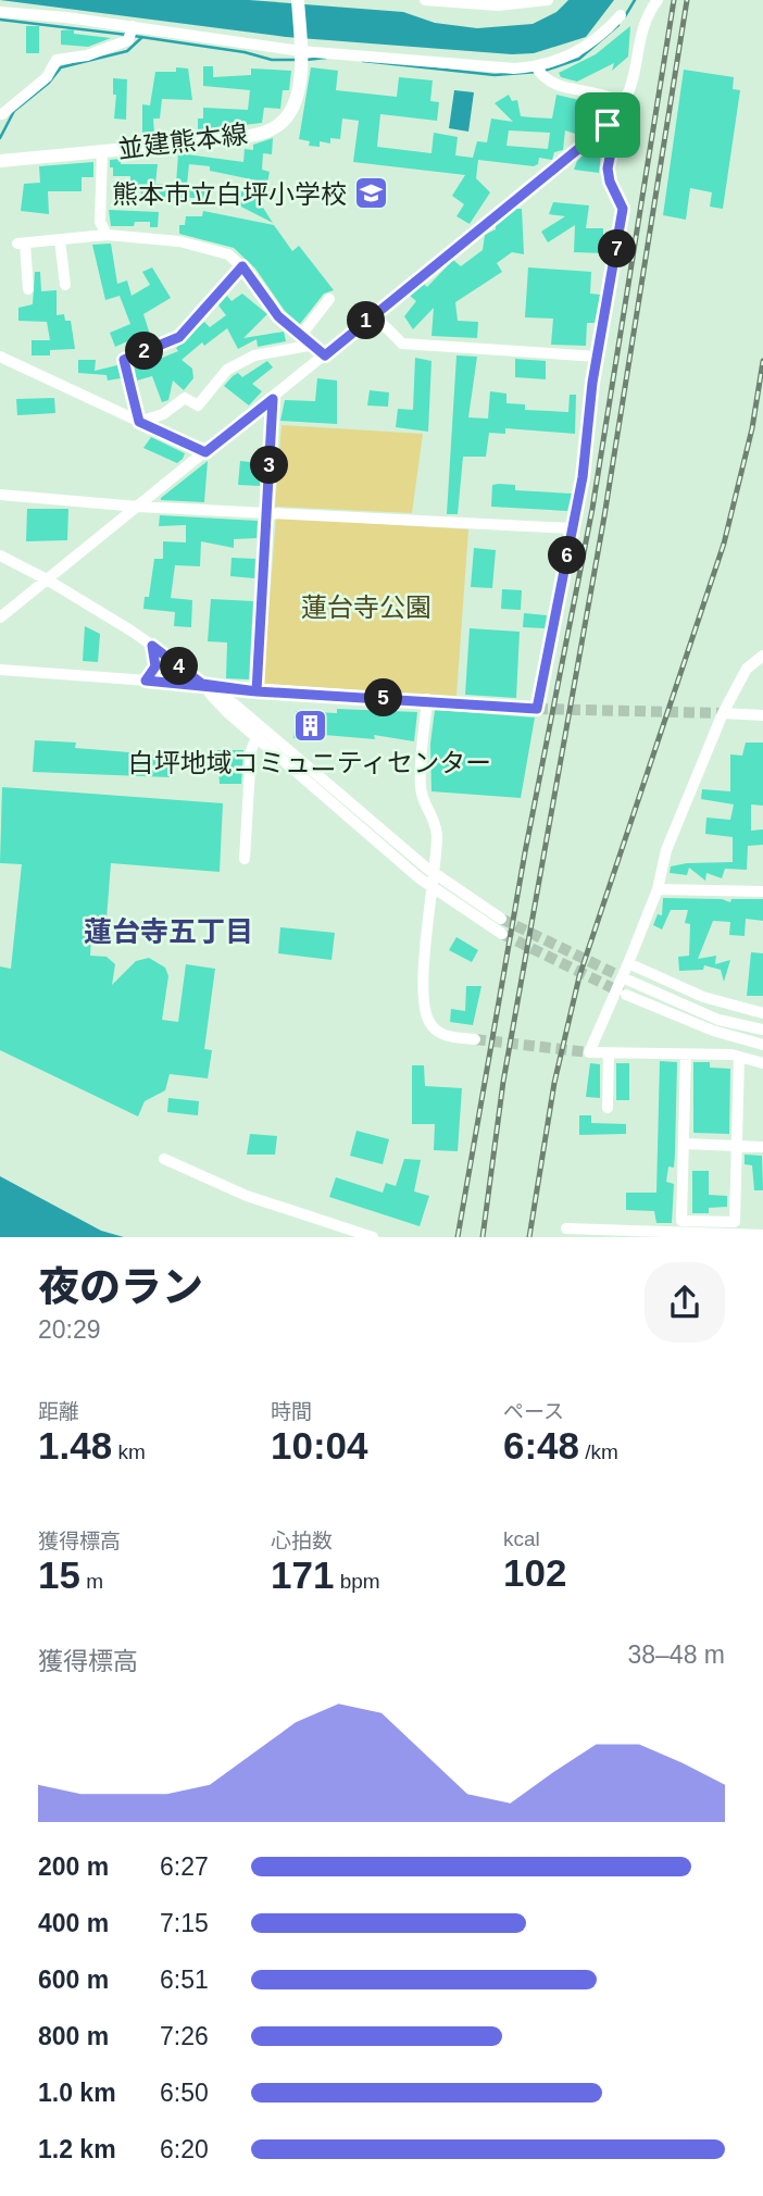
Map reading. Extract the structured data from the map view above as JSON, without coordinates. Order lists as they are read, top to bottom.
{
  "streets": {
    "main road": ["並建熊本線"]
  },
  "districts": ["蓮台寺五丁目"],
  "parks": ["蓮台寺公園"],
  "places": {
    "school or university": ["熊本市立白坪小学校"],
    "building": ["白坪地域コミュニティセンター"]
  },
  "page": {
    "pins": [
      "7",
      "1",
      "2",
      "3",
      "6",
      "4",
      "5"
    ],
    "heading": ["夜のラン", "20:29"],
    "stats": [
      ["距離", "1.48 km"],
      ["時間", "10:04"],
      ["ペース", "6:48 /km"],
      ["獲得標高", "15 m"],
      ["心拍数", "171 bpm"],
      ["kcal", "102"]
    ],
    "chart": ["獲得標高", "38–48 m"],
    "list": [
      {
        "name": "200 m",
        "note": "6:27"
      },
      {
        "name": "400 m",
        "note": "7:15"
      },
      {
        "name": "600 m",
        "note": "6:51"
      },
      {
        "name": "800 m",
        "note": "7:26"
      },
      {
        "name": "1.0 km",
        "note": "6:50"
      },
      {
        "name": "1.2 km",
        "note": "6:20"
      }
    ]
  }
}
